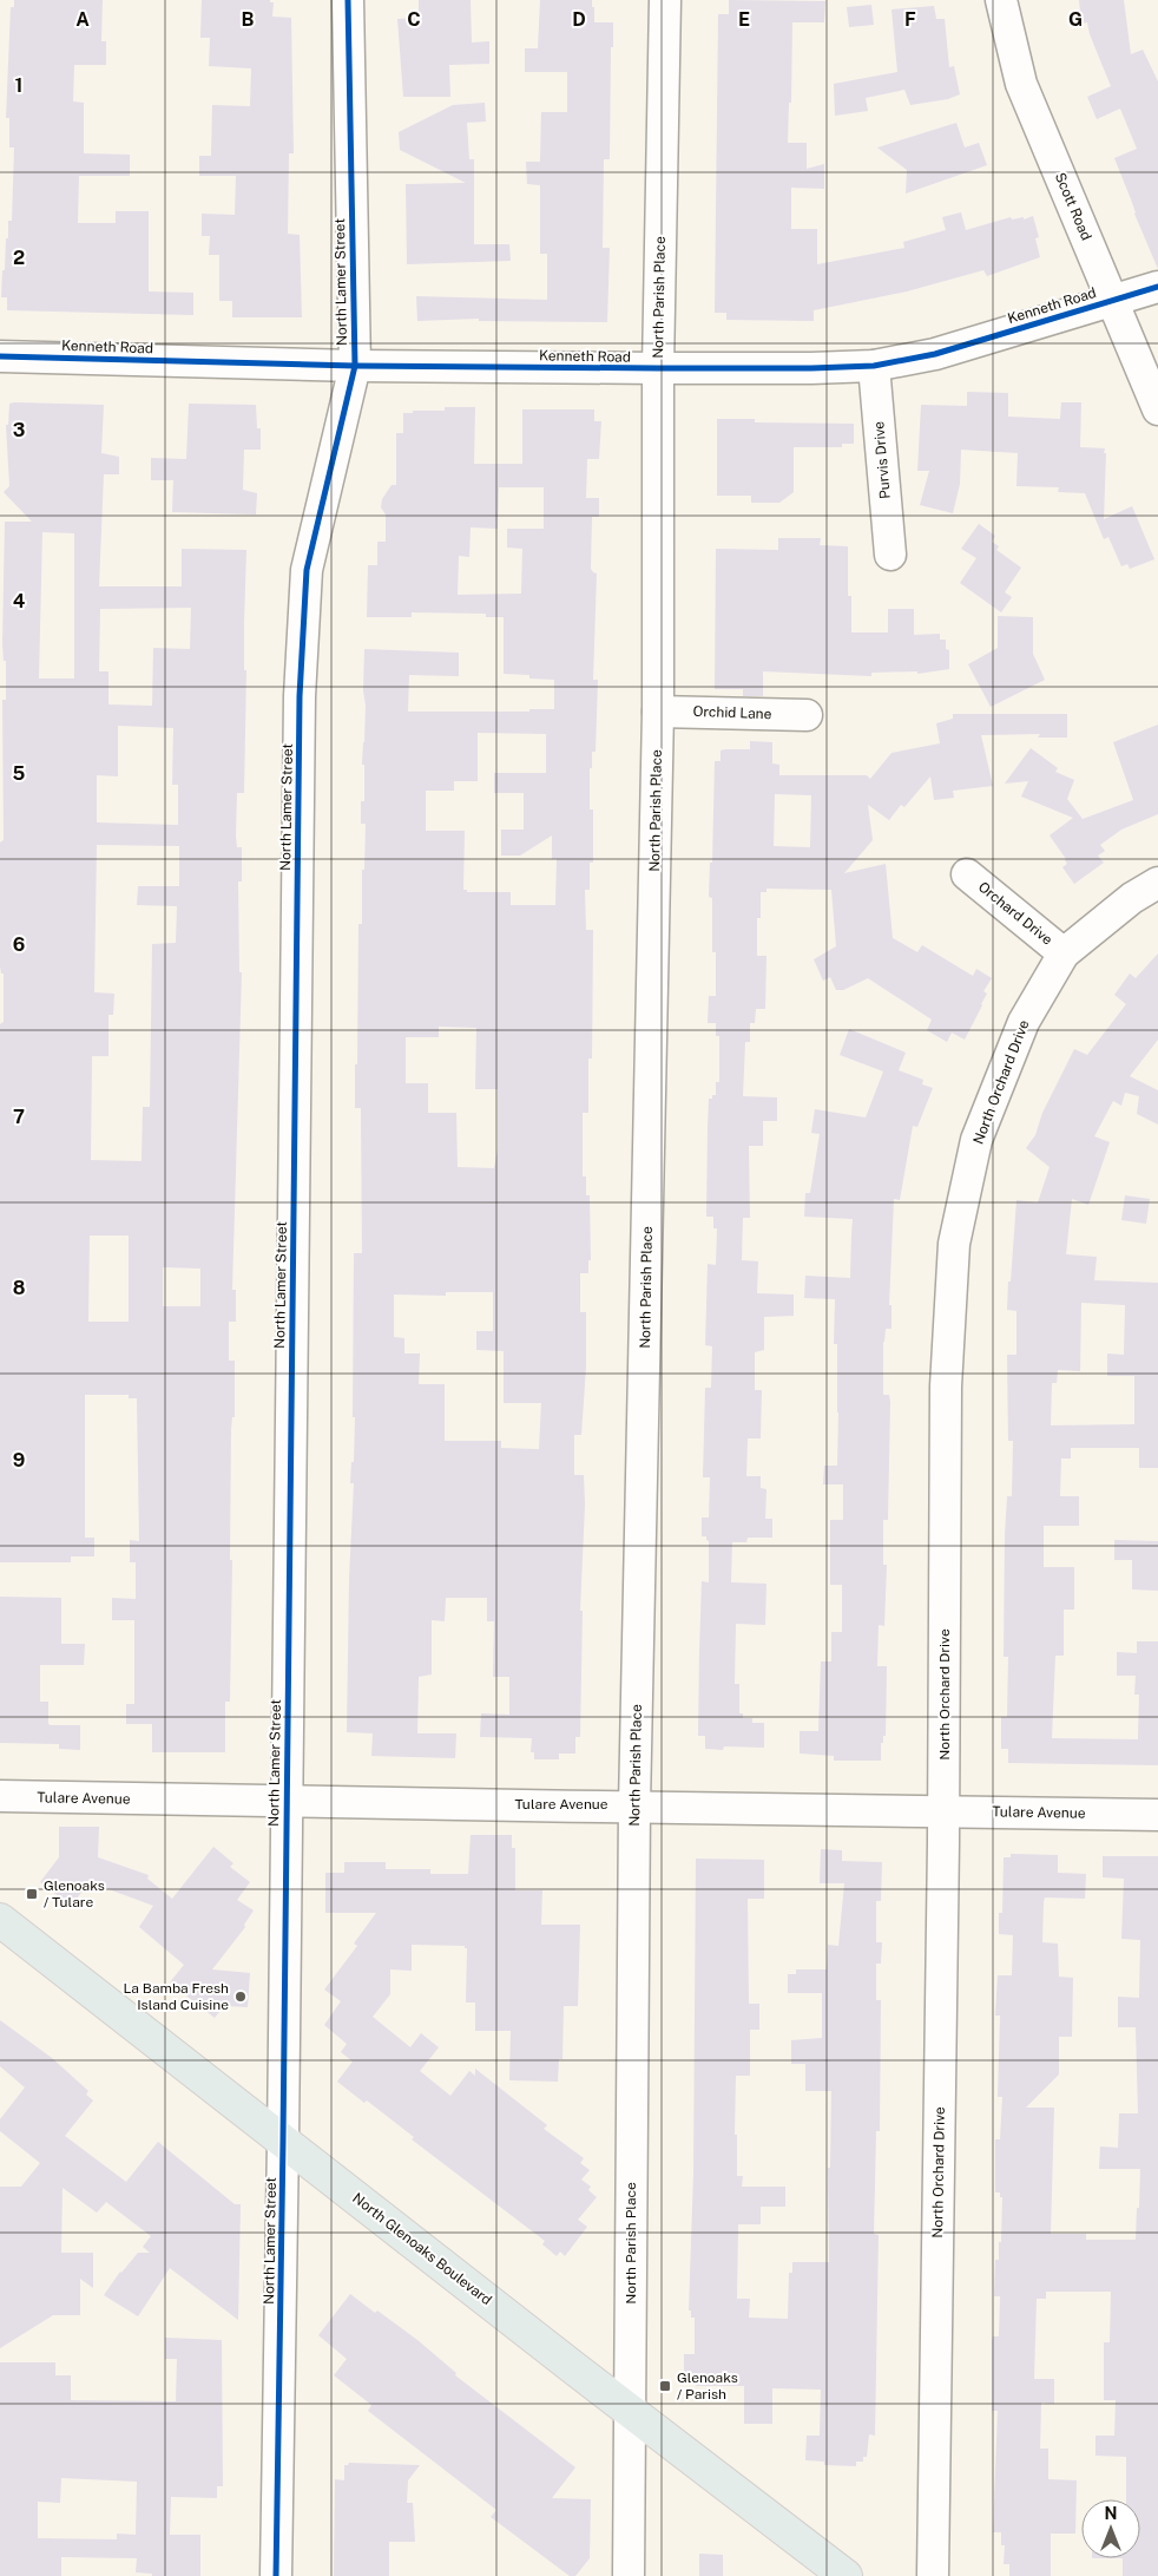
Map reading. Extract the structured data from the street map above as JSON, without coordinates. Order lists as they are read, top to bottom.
{
  "streets": {
    "main road": ["North Glenoaks Boulevard"],
    "street": [
      "Scott Road",
      "North Lamer Street",
      "North Parish Place",
      "Kenneth Road",
      "Purvis Drive",
      "Orchid Lane",
      "Orchard Drive",
      "North Orchard Drive",
      "Tulare Avenue"
    ]
  },
  "crossings": [
    ["Scott Road", "Kenneth Road"],
    ["North Lamer Street", "Kenneth Road"],
    ["North Lamer Street", "Tulare Avenue"],
    ["North Lamer Street", "North Glenoaks Boulevard"],
    ["North Parish Place", "Kenneth Road"],
    ["North Parish Place", "Orchid Lane"],
    ["North Parish Place", "Tulare Avenue"],
    ["North Parish Place", "North Glenoaks Boulevard"],
    ["Kenneth Road", "Purvis Drive"],
    ["Orchard Drive", "North Orchard Drive"],
    ["North Orchard Drive", "Tulare Avenue"]
  ],
  "places": {
    "transit": ["Glenoaks / Tulare", "Glenoaks / Parish"],
    "other": ["La Bamba Fresh Island Cuisine"]
  },
  "north": "top",
  "grid": {
    "columns": [
      "A",
      "B",
      "C",
      "D",
      "E",
      "F",
      "G"
    ],
    "rows": [
      "1",
      "2",
      "3",
      "4",
      "5",
      "6",
      "7",
      "8",
      "9"
    ]
  }
}
